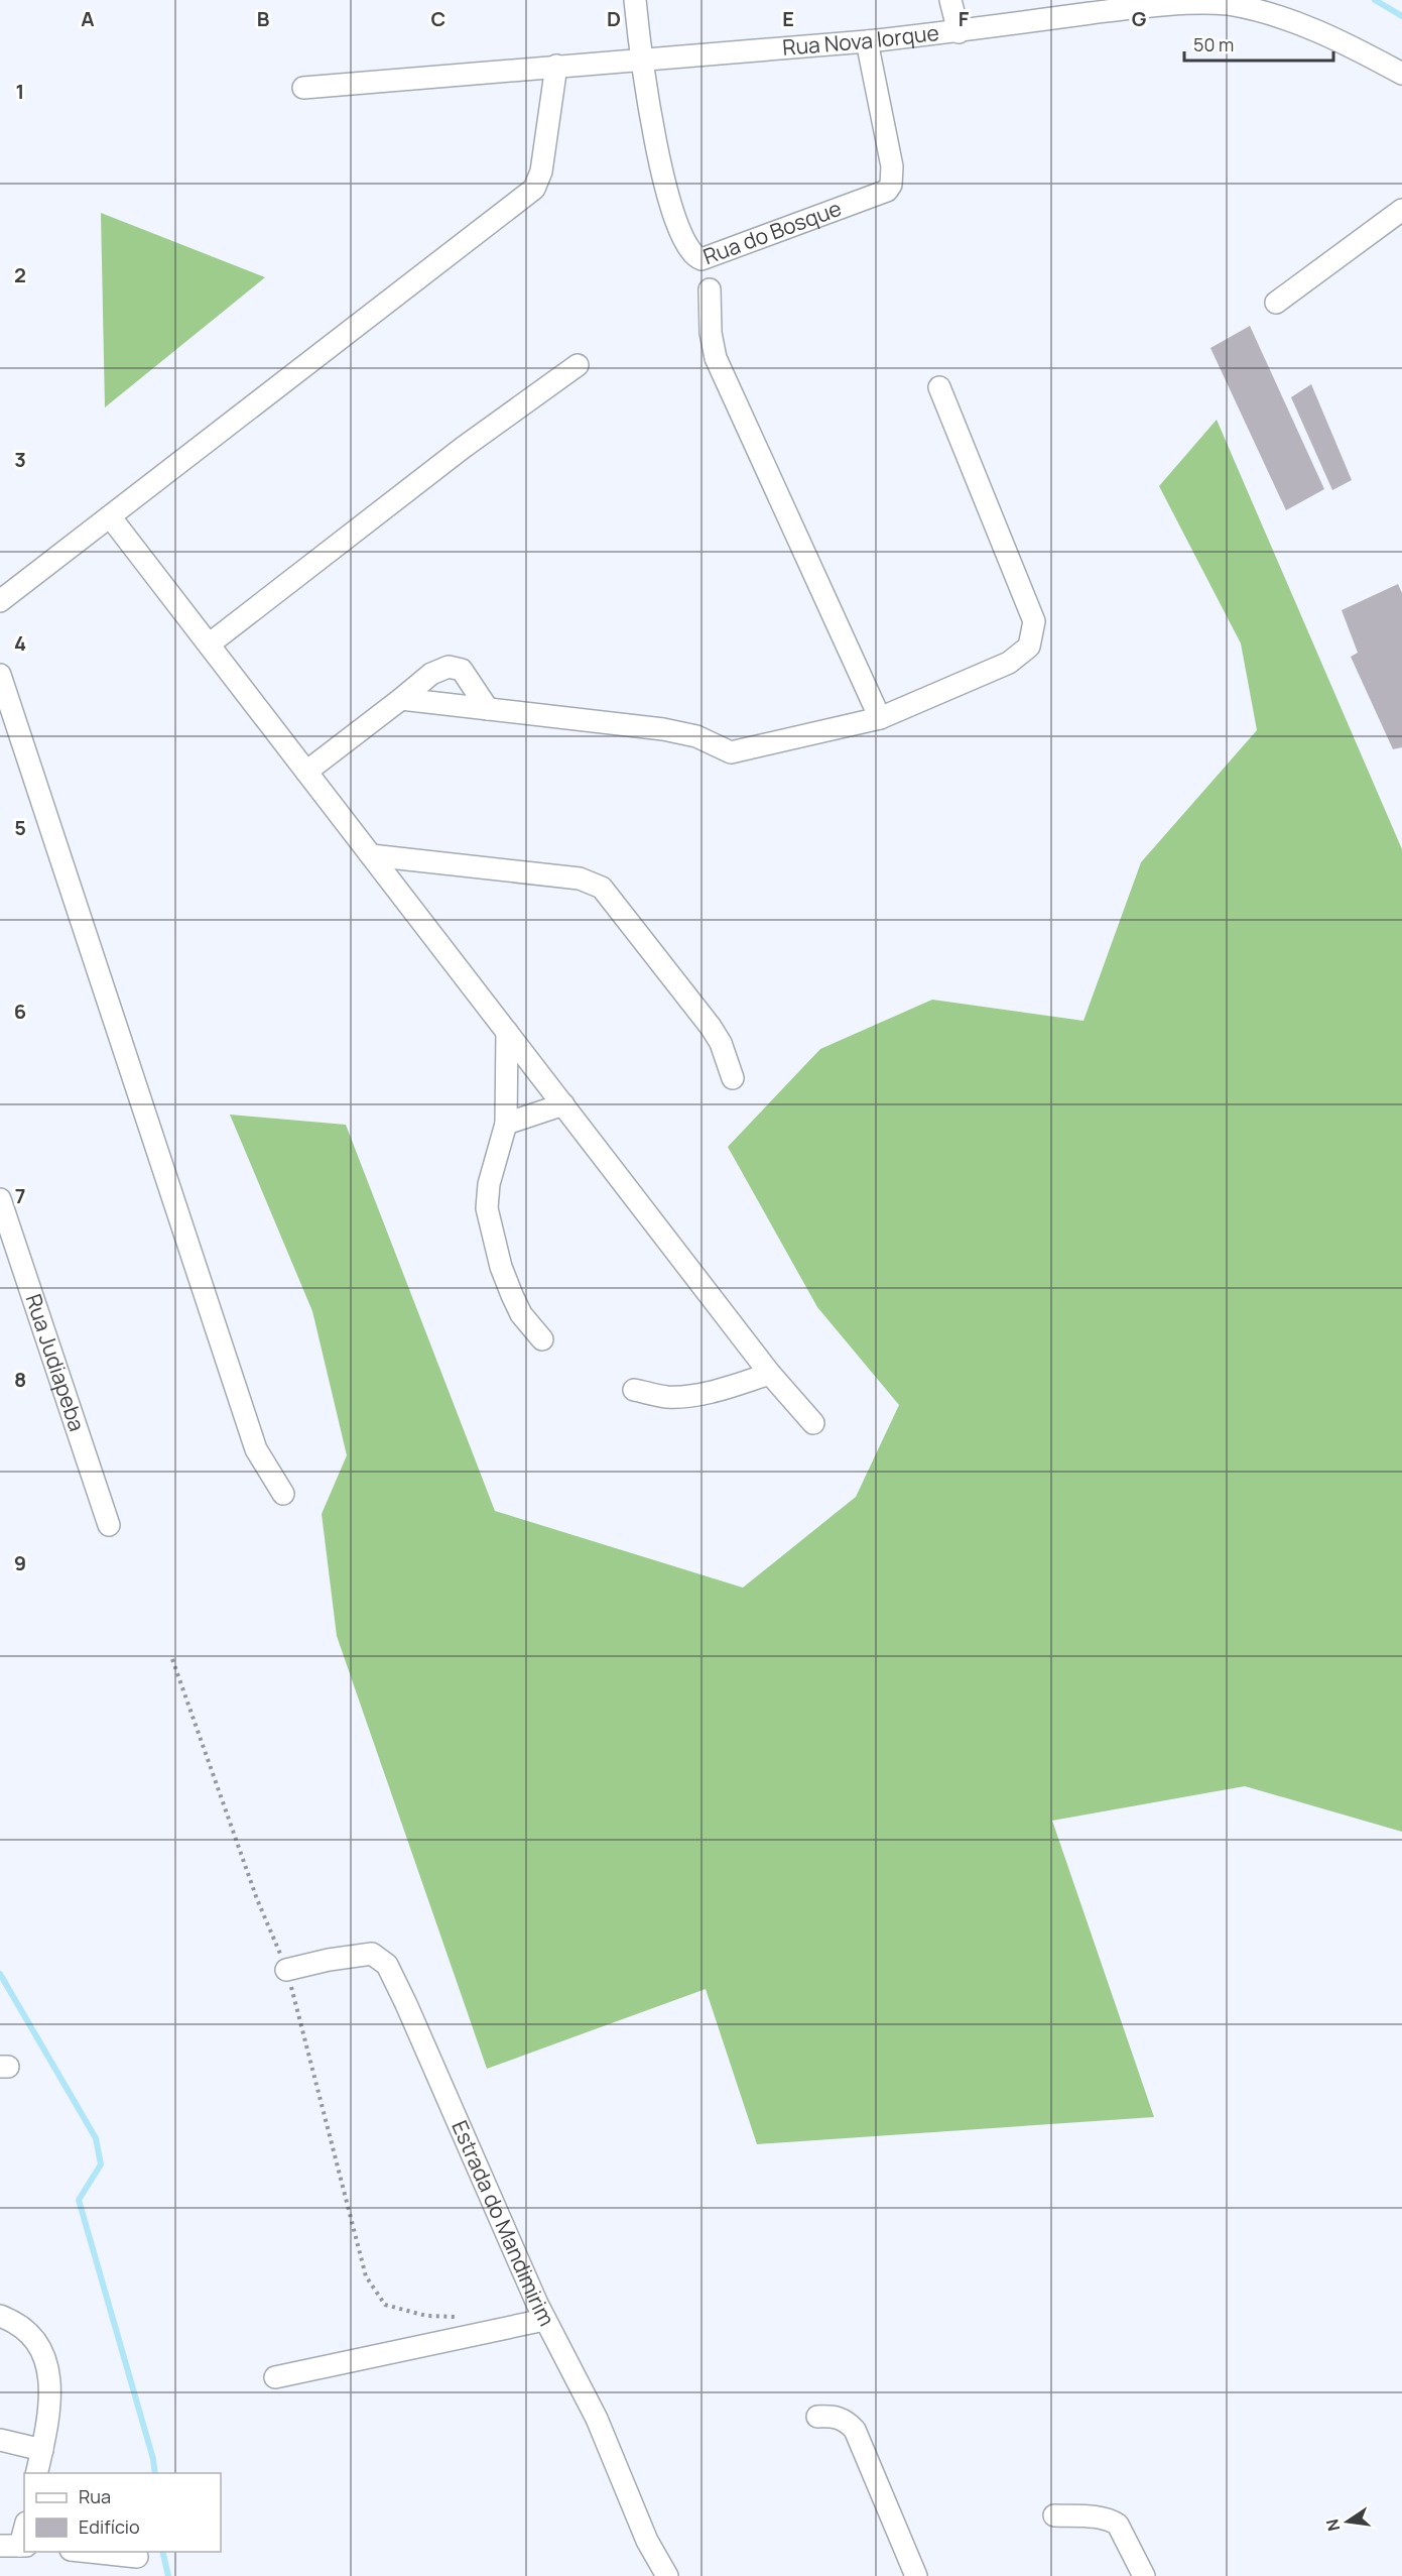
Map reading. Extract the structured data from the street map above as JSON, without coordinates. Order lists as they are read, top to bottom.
{
  "streets": {
    "street": [
      "Rua Nova Iorque",
      "Rua do Bosque",
      "Rua Judiapeba",
      "Estrada do Mandimirim"
    ]
  },
  "crossings": [
    ["Rua Nova Iorque", "Rua do Bosque"]
  ],
  "legend": ["Rua", "Edifício"],
  "scale_bar": "50 m",
  "north": "left",
  "grid": {
    "columns": [
      "A",
      "B",
      "C",
      "D",
      "E",
      "F",
      "G"
    ],
    "rows": [
      "1",
      "2",
      "3",
      "4",
      "5",
      "6",
      "7",
      "8",
      "9"
    ]
  }
}
